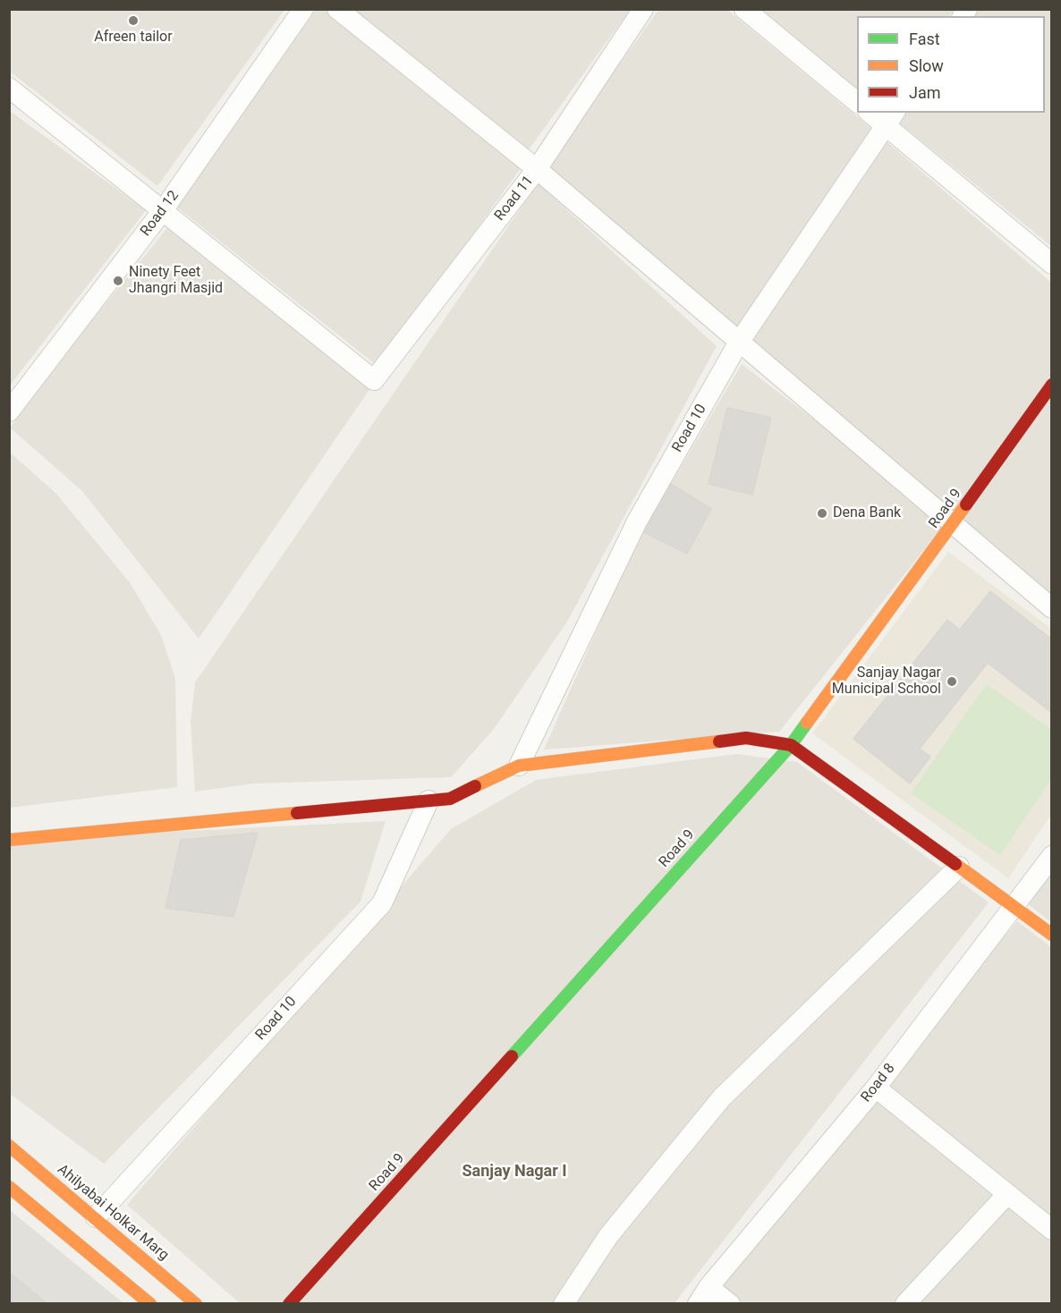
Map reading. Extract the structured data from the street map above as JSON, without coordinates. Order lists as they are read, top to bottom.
{
  "streets": {
    "street": [
      "Road 11",
      "Road 12",
      "Road 10",
      "Road 9",
      "Road 8",
      "Ahilyabai Holkar Marg"
    ]
  },
  "crossings": [
    ["Road 11", "Road 12"],
    ["Road 10", "Ahilyabai Holkar Marg"]
  ],
  "districts": ["Sanjay Nagar I"],
  "places": [
    "Afreen tailor",
    "Ninety Feet Jhangri Masjid",
    "Dena Bank",
    "Sanjay Nagar Municipal School"
  ],
  "legend": ["Fast", "Slow", "Jam"]
}
